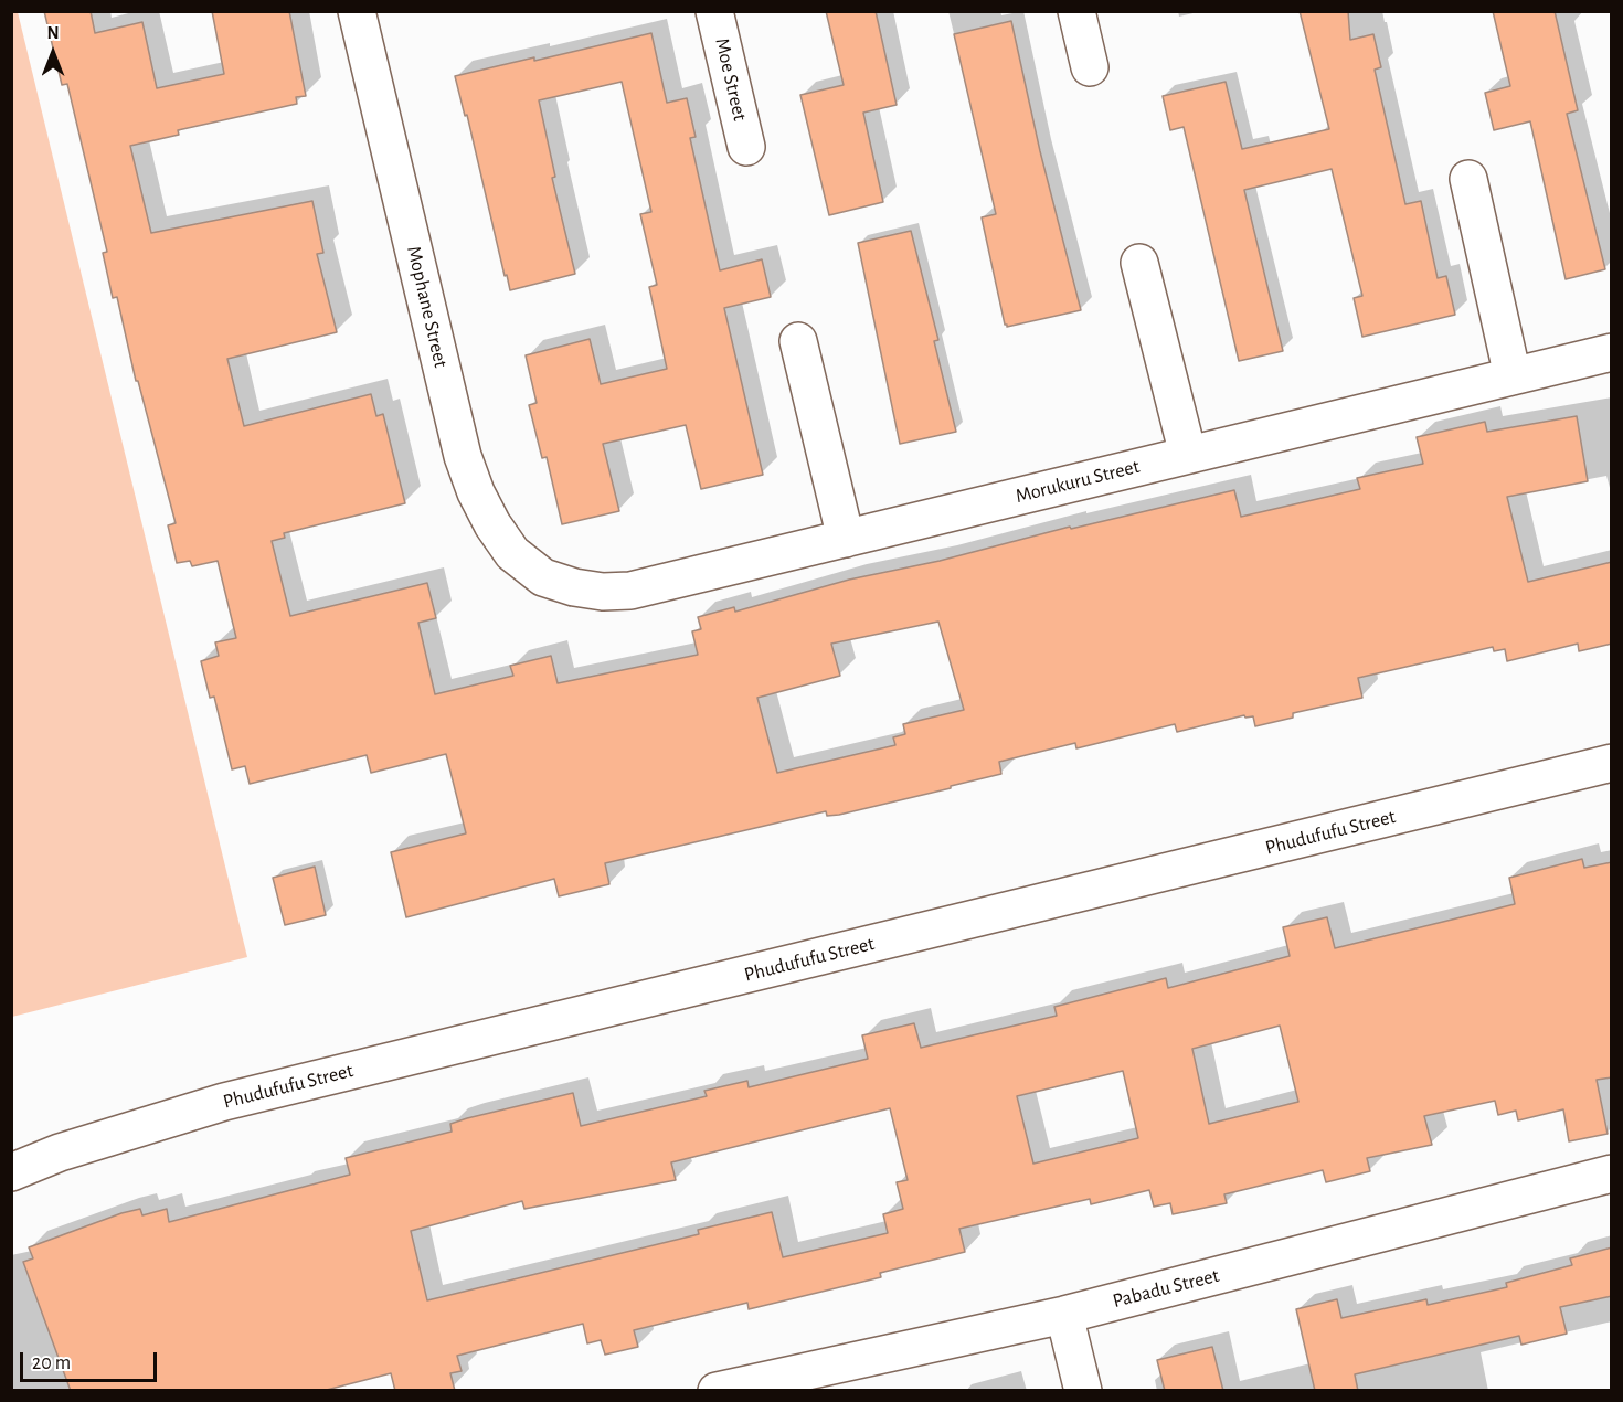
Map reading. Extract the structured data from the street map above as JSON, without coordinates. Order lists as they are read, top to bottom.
{
  "streets": {
    "street": [
      "Moe Street",
      "Mophane Street",
      "Morukuru Street",
      "Phudufufu Street",
      "Pabadu Street"
    ]
  },
  "crossings": [
    ["Mophane Street", "Morukuru Street"]
  ],
  "scale_bar": "20 m",
  "north": "top"
}
